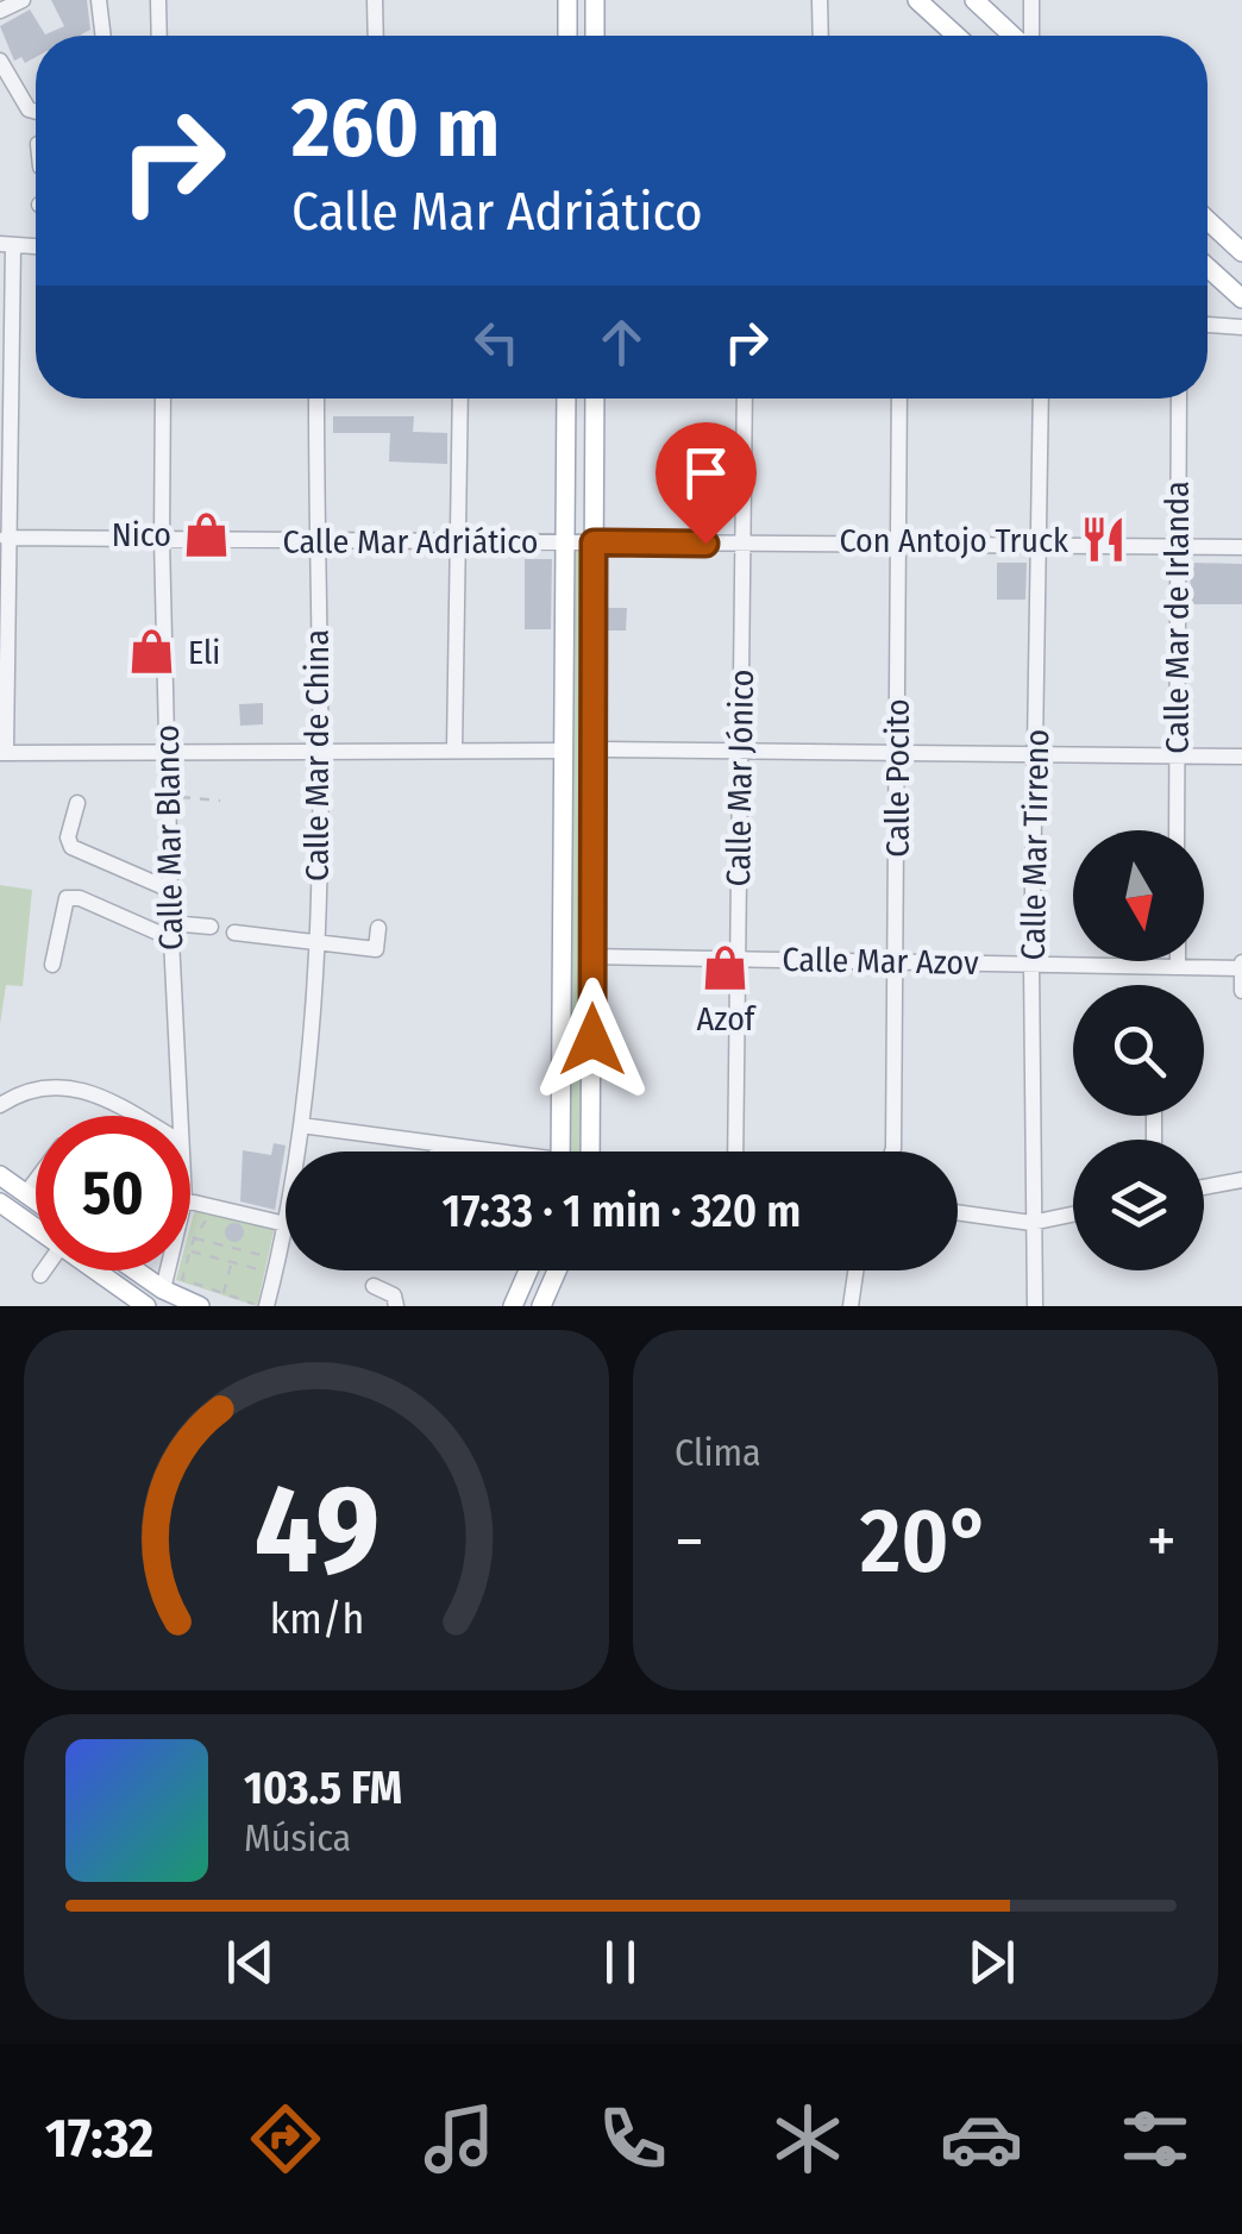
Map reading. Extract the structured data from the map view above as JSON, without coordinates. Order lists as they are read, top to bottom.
{
  "streets": {
    "street": [
      "Calle Mar Adriático",
      "Calle Mar de Irlanda",
      "Calle Mar de China",
      "Calle Mar Jónico",
      "Calle Pocito",
      "Calle Mar Blanco",
      "Calle Mar Tirreno",
      "Calle Mar Azov"
    ]
  },
  "crossings": [
    ["Calle Mar Adriático", "Calle Mar de Irlanda"],
    ["Calle Mar Adriático", "Calle Mar de China"],
    ["Calle Mar Adriático", "Calle Mar Jónico"],
    ["Calle Mar Adriático", "Calle Pocito"],
    ["Calle Mar Adriático", "Calle Mar Blanco"],
    ["Calle Mar Adriático", "Calle Mar Tirreno"],
    ["Calle Mar Jónico", "Calle Mar Azov"],
    ["Calle Pocito", "Calle Mar Azov"],
    ["Calle Mar Tirreno", "Calle Mar Azov"]
  ],
  "places": {
    "shop": ["Nico", "Eli", "Azof"],
    "restaurant": ["Con Antojo Truck"]
  },
  "north": "bottom",
  "page": {
    "turn": ["260 m", "Calle Mar Adriático"],
    "limit": "50",
    "trip": "17:33 · 1 min · 320 m",
    "tile": "Clima",
    "heat": ["−", "20°", "+"],
    "song": ["103.5 FM", "Música"],
    "tabs": "17:32",
    "gauge": ["49", "km/h"]
  }
}
